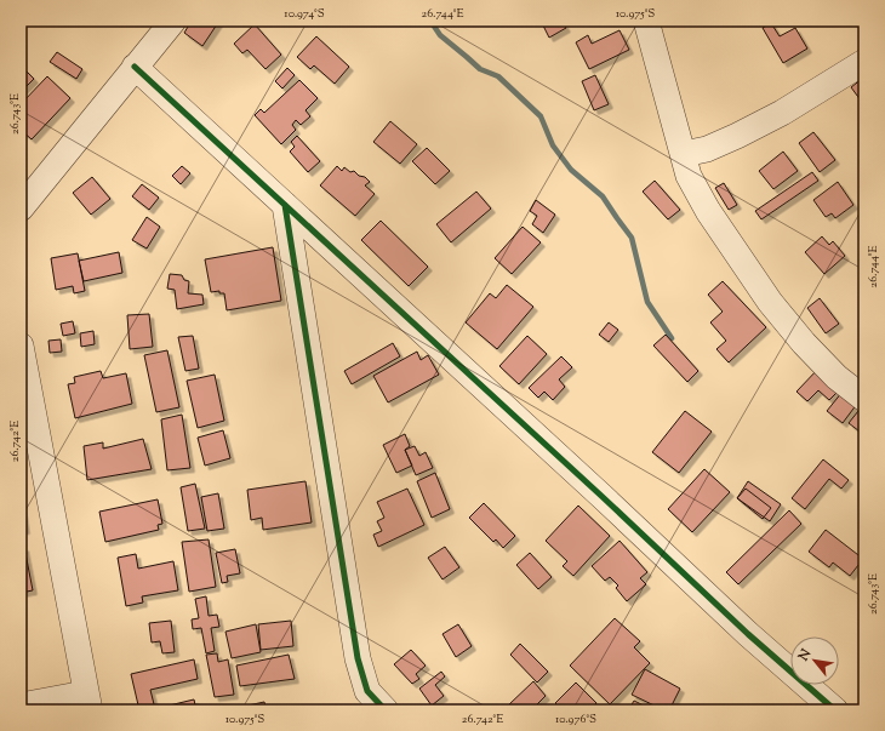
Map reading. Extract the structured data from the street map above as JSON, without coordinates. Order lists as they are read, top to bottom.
{
  "north": "top left",
  "coordinates": [
    "10.974°S",
    "26.744°E",
    "10.975°S",
    "26.743°E",
    "26.742°E",
    "10.976°S"
  ]
}
